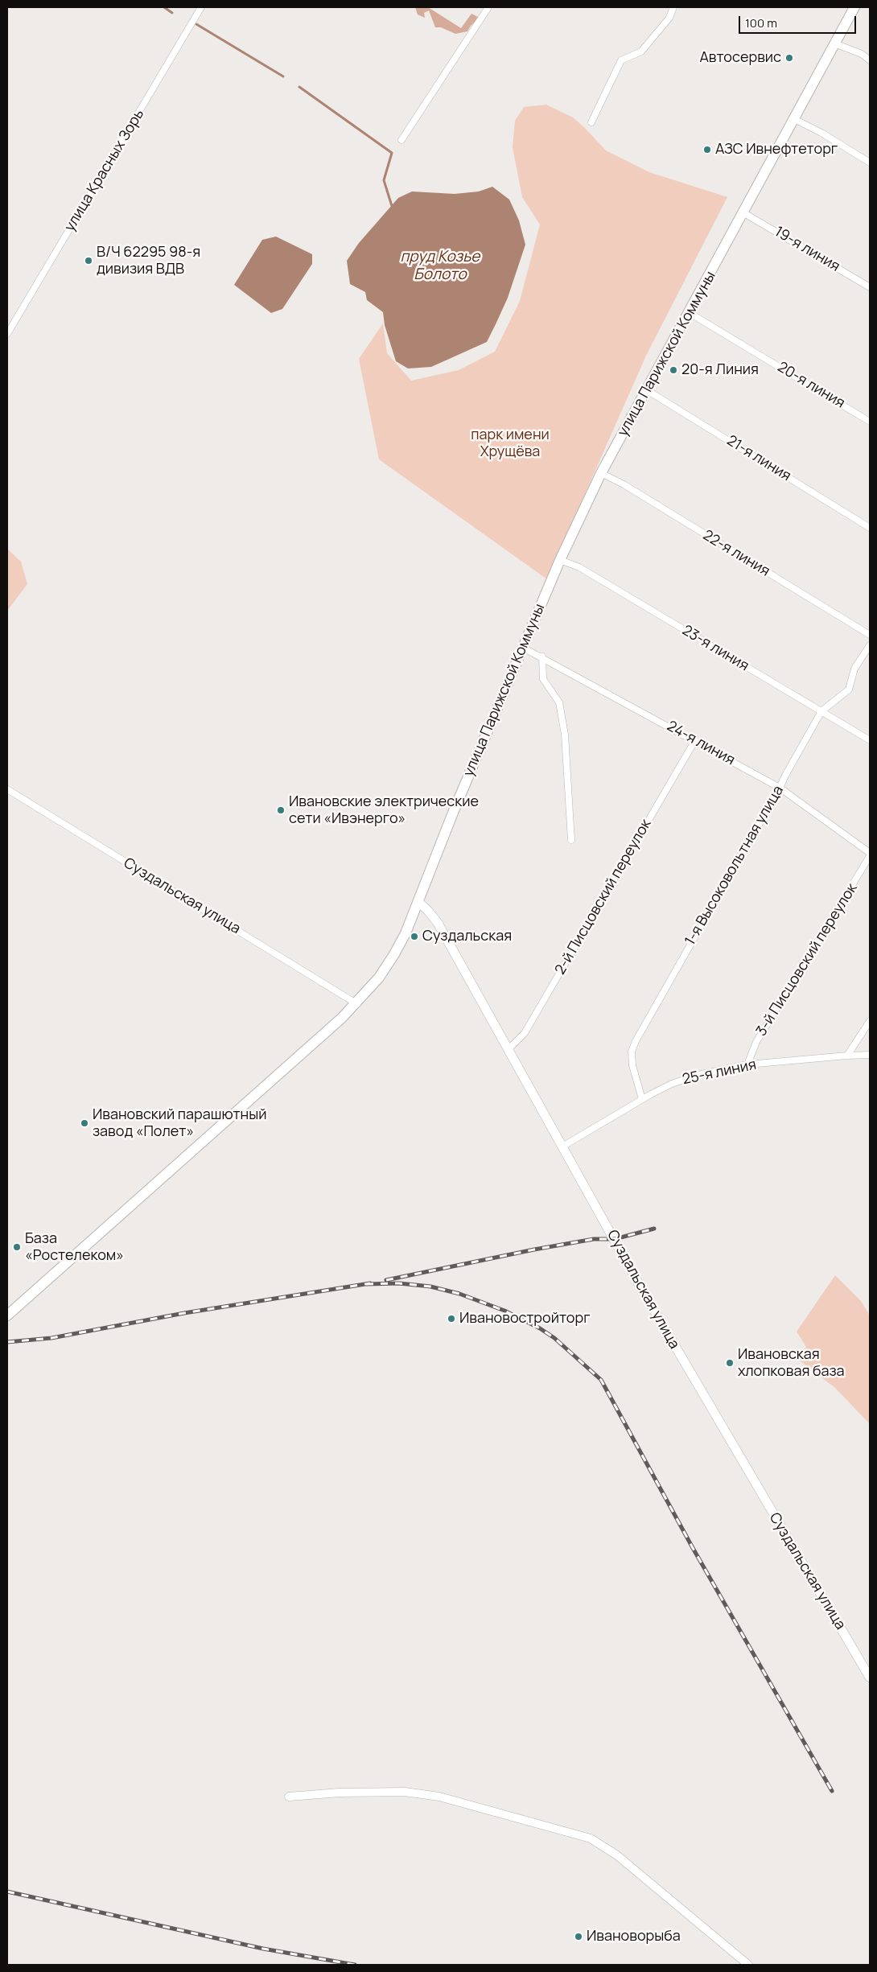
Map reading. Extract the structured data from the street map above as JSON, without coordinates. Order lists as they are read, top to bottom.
{
  "streets": {
    "main road": ["улица Парижской Коммуны", "Суздальская улица"],
    "street": [
      "улица Красных Зорь",
      "19-я линия",
      "20-я линия",
      "21-я линия",
      "22-я линия",
      "23-я линия",
      "24-я линия",
      "1-я Высоковольтная улица",
      "2-й Писцовский переулок",
      "3-й Писцовский переулок",
      "25-я линия"
    ]
  },
  "crossings": [
    ["19-я линия", "улица Парижской Коммуны"],
    ["улица Парижской Коммуны", "20-я линия"],
    ["улица Парижской Коммуны", "21-я линия"],
    ["улица Парижской Коммуны", "22-я линия"],
    ["улица Парижской Коммуны", "23-я линия"],
    ["улица Парижской Коммуны", "24-я линия"],
    ["улица Парижской Коммуны", "Суздальская улица"],
    ["23-я линия", "1-я Высоковольтная улица"],
    ["24-я линия", "1-я Высоковольтная улица"],
    ["24-я линия", "2-й Писцовский переулок"],
    ["1-я Высоковольтная улица", "25-я линия"],
    ["Суздальская улица", "2-й Писцовский переулок"],
    ["Суздальская улица", "25-я линия"],
    ["3-й Писцовский переулок", "25-я линия"]
  ],
  "water": ["пруд Козье Болото"],
  "parks": ["парк имени Хрущёва"],
  "places": [
    "Автосервис",
    "АЗС Ивнефтеторг",
    "В/Ч 62295 98-я дивизия ВДВ",
    "20-я Линия",
    "Ивановские электрические сети «Ивэнерго»",
    "Суздальская",
    "Ивановский парашютный завод «Полет»",
    "База «Ростелеком»",
    "Ивановостройторг",
    "Ивановская хлопковая база",
    "Ивановорыба"
  ],
  "scale_bar": "100 m"
}
